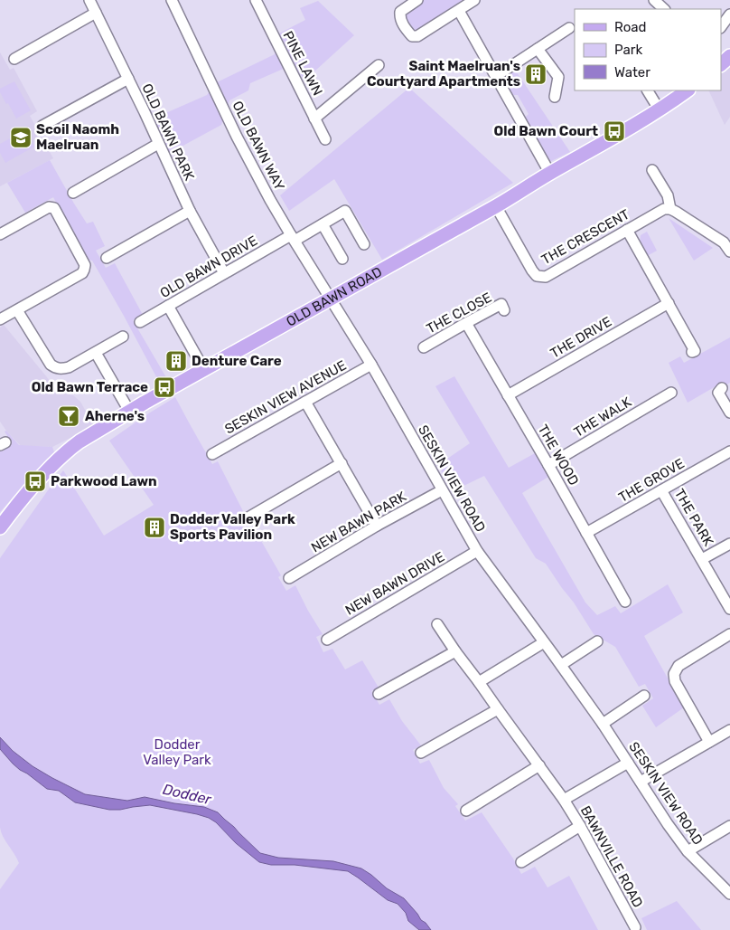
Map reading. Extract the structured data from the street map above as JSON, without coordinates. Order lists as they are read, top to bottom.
{
  "streets": {
    "main road": ["OLD BAWN ROAD"],
    "street": [
      "PINE LAWN",
      "OLD BAWN PARK",
      "OLD BAWN WAY",
      "THE CRESCENT",
      "OLD BAWN DRIVE",
      "THE CLOSE",
      "THE DRIVE",
      "SESKIN VIEW AVENUE",
      "THE WALK",
      "THE WOOD",
      "SESKIN VIEW ROAD",
      "THE GROVE",
      "THE PARK",
      "NEW BAWN PARK",
      "NEW BAWN DRIVE",
      "BAWNVILLE ROAD"
    ]
  },
  "crossings": [
    ["OLD BAWN PARK", "OLD BAWN DRIVE"],
    ["OLD BAWN WAY", "OLD BAWN DRIVE"],
    ["OLD BAWN WAY", "OLD BAWN ROAD"],
    ["OLD BAWN WAY", "SESKIN VIEW ROAD"],
    ["THE CRESCENT", "OLD BAWN ROAD"],
    ["OLD BAWN ROAD", "SESKIN VIEW ROAD"],
    ["THE CLOSE", "THE WOOD"],
    ["THE DRIVE", "THE WOOD"],
    ["SESKIN VIEW AVENUE", "SESKIN VIEW ROAD"],
    ["THE WALK", "THE WOOD"],
    ["THE WOOD", "THE GROVE"],
    ["SESKIN VIEW ROAD", "NEW BAWN PARK"],
    ["SESKIN VIEW ROAD", "NEW BAWN DRIVE"],
    ["SESKIN VIEW ROAD", "BAWNVILLE ROAD"],
    ["THE GROVE", "THE PARK"]
  ],
  "water": ["Dodder"],
  "parks": ["Dodder Valley Park"],
  "places": {
    "building": ["Saint Maelruan's Courtyard Apartments", "Denture Care", "Dodder Valley Park Sports Pavilion"],
    "bus stop": ["Old Bawn Court", "Old Bawn Terrace", "Parkwood Lawn"],
    "school or university": ["Scoil Naomh Maelruan"],
    "bar": ["Aherne's"]
  },
  "legend": ["Road", "Park", "Water"]
}
